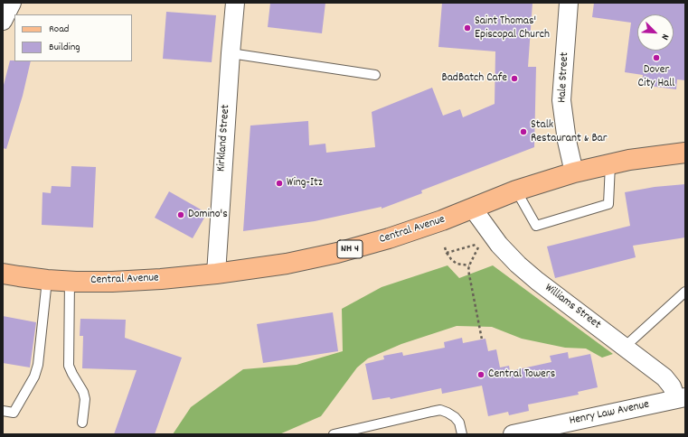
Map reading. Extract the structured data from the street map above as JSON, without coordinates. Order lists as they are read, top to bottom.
{
  "streets": {
    "main road": ["Central Avenue", "NH 4"],
    "street": [
      "Hale Street",
      "Kirkland Street",
      "Williams Street",
      "Henry Law Avenue"
    ]
  },
  "crossings": [
    ["Hale Street", "Central Avenue"],
    ["Kirkland Street", "Central Avenue"],
    ["Central Avenue", "Williams Street"],
    ["Williams Street", "Henry Law Avenue"]
  ],
  "places": [
    "Saint Thomas' Episcopal Church",
    "Dover City Hall",
    "BadBatch Cafe",
    "Stalk Restaurant & Bar",
    "Wing-Itz",
    "Domino's",
    "Central Towers"
  ],
  "legend": ["Road", "Building"],
  "north": "bottom right"
}
